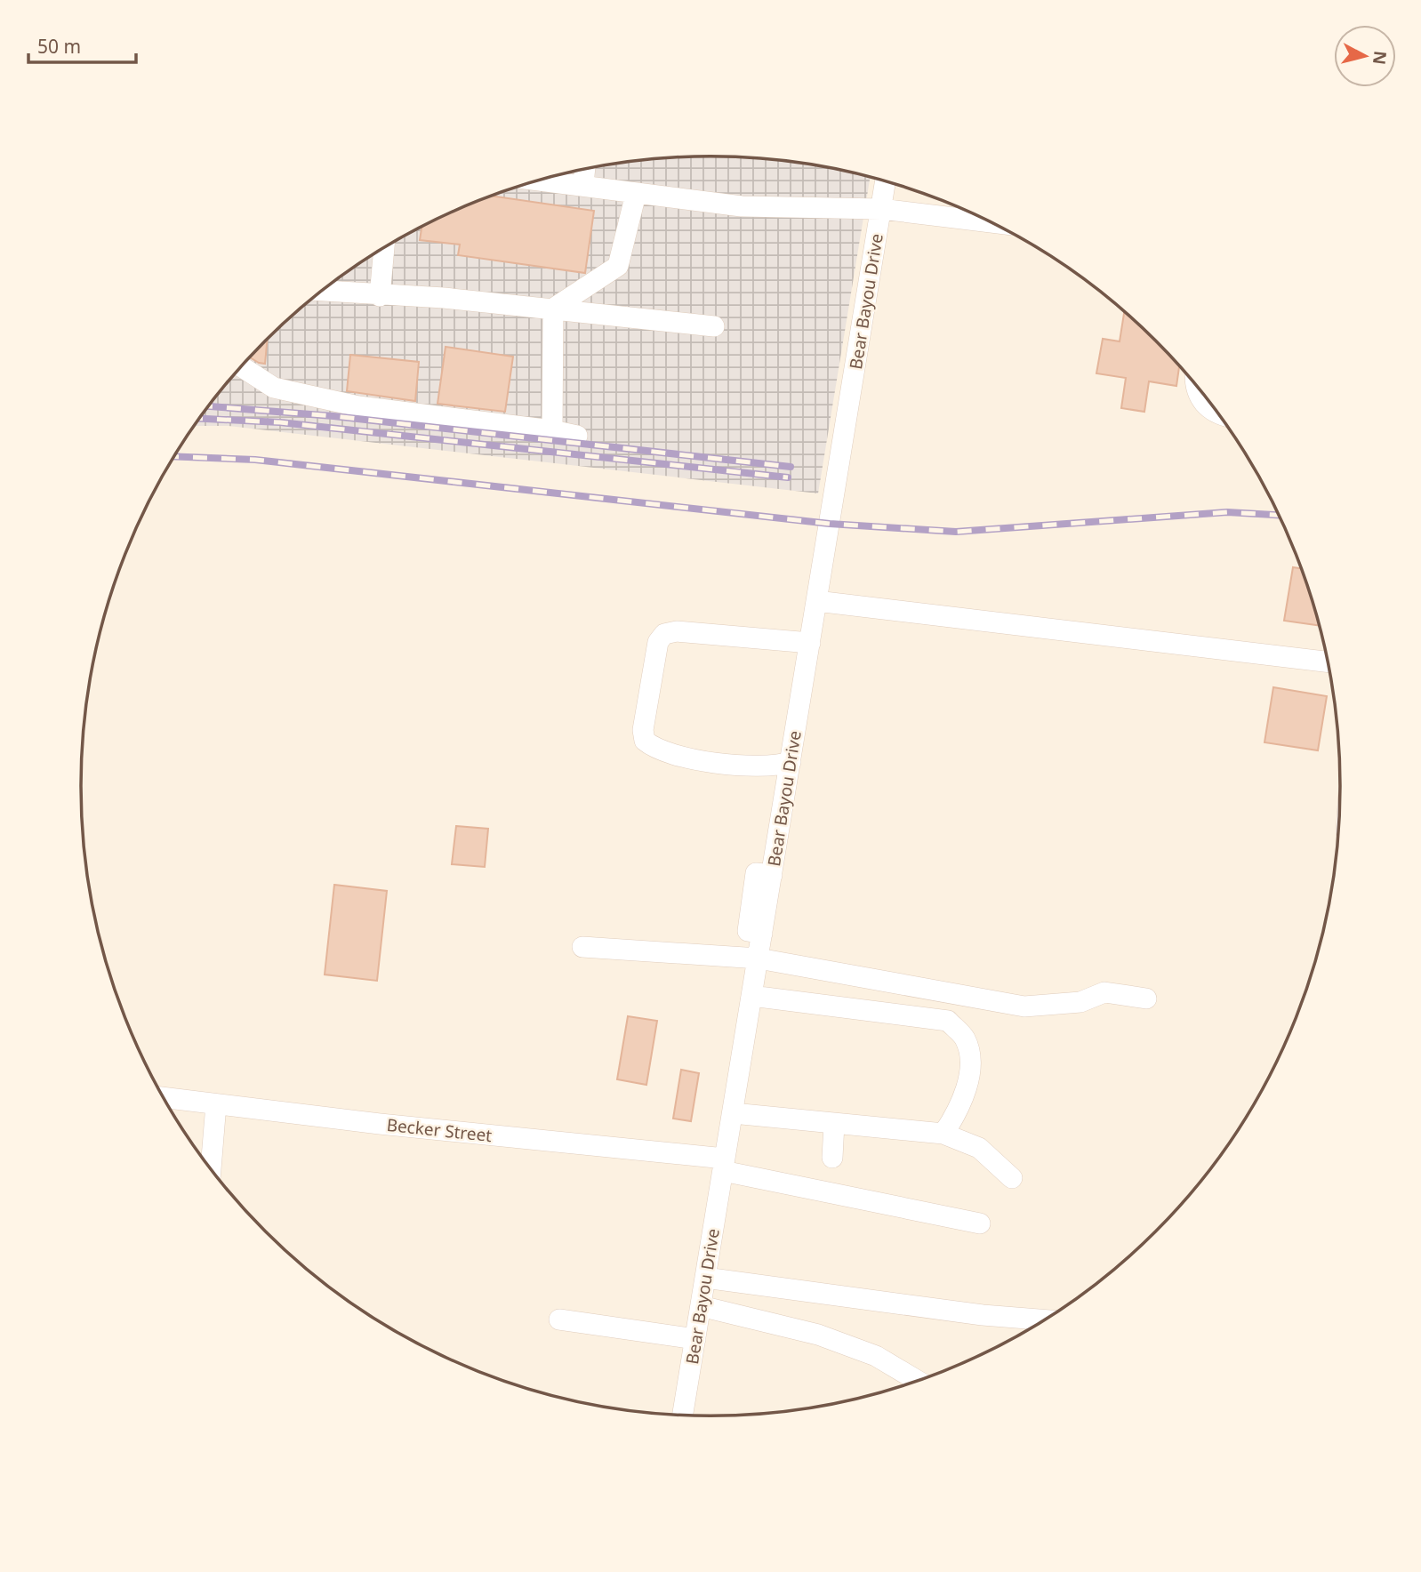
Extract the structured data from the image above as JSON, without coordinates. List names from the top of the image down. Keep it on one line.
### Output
{"streets":{"street":["Bear Bayou Drive","Becker Street"]},"crossings":[["Bear Bayou Drive","Becker Street"]],"scale_bar":"50 m","north":"right"}
